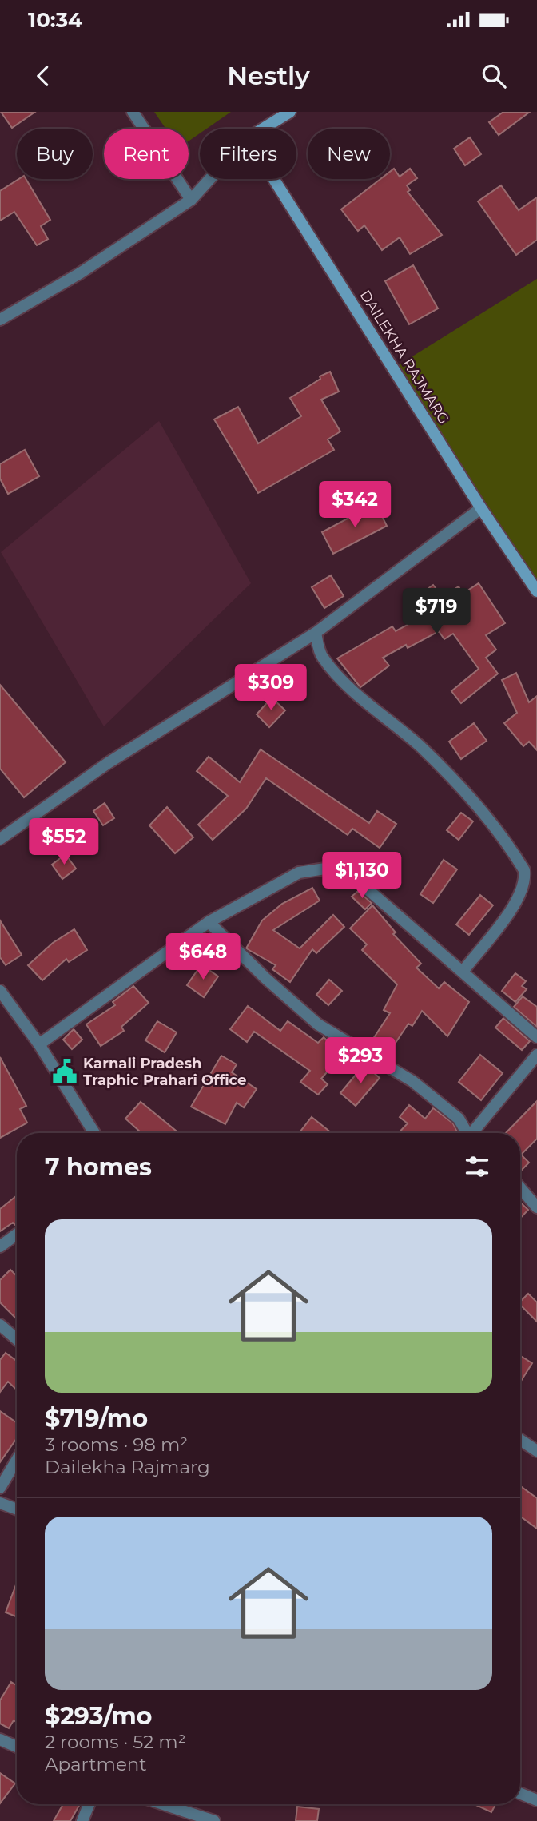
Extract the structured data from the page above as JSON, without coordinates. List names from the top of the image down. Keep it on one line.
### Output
{"streets":{"main road":["DAILEKHA RAJMARG"]},"places":{"public building":["Karnali Pradesh Traphic Prahari Office"]},"page":{"status":"10:34","header":"Nestly","chip":["Buy","Rent","Filters","New"],"price":["$342","$719","$309","$552","$1,130","$648","$293"],"heading":"7 homes","list":[{"name":"$719/mo","note":"3 rooms · 98 m² · Dailekha Rajmarg"},{"name":"$293/mo","note":"2 rooms · 52 m² · Apartment"}]}}
